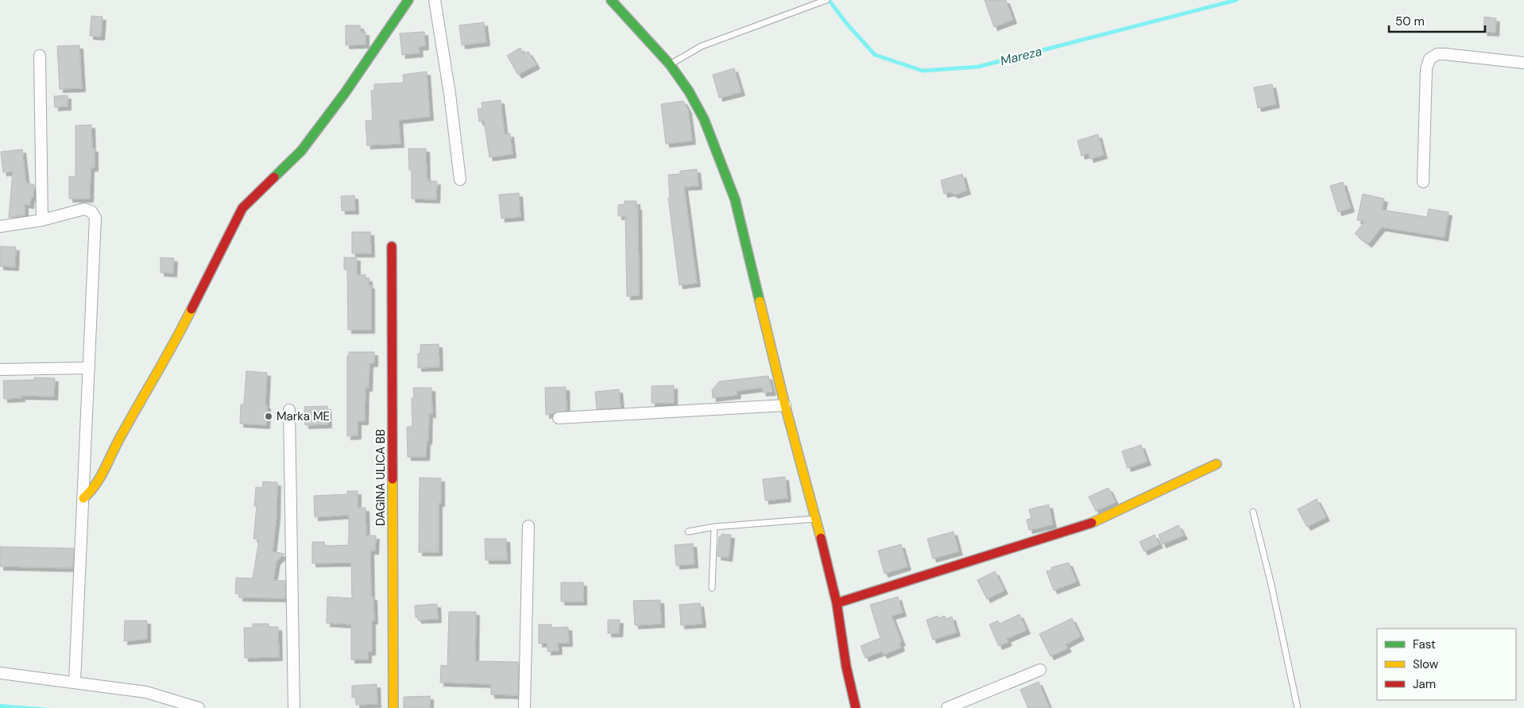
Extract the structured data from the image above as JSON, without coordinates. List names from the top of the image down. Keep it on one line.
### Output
{"streets":{"street":["DAGINA ULICA BB"]},"water":["Mareza"],"places":["Marka ME"],"legend":["Fast","Slow","Jam"],"scale_bar":"50 m"}
